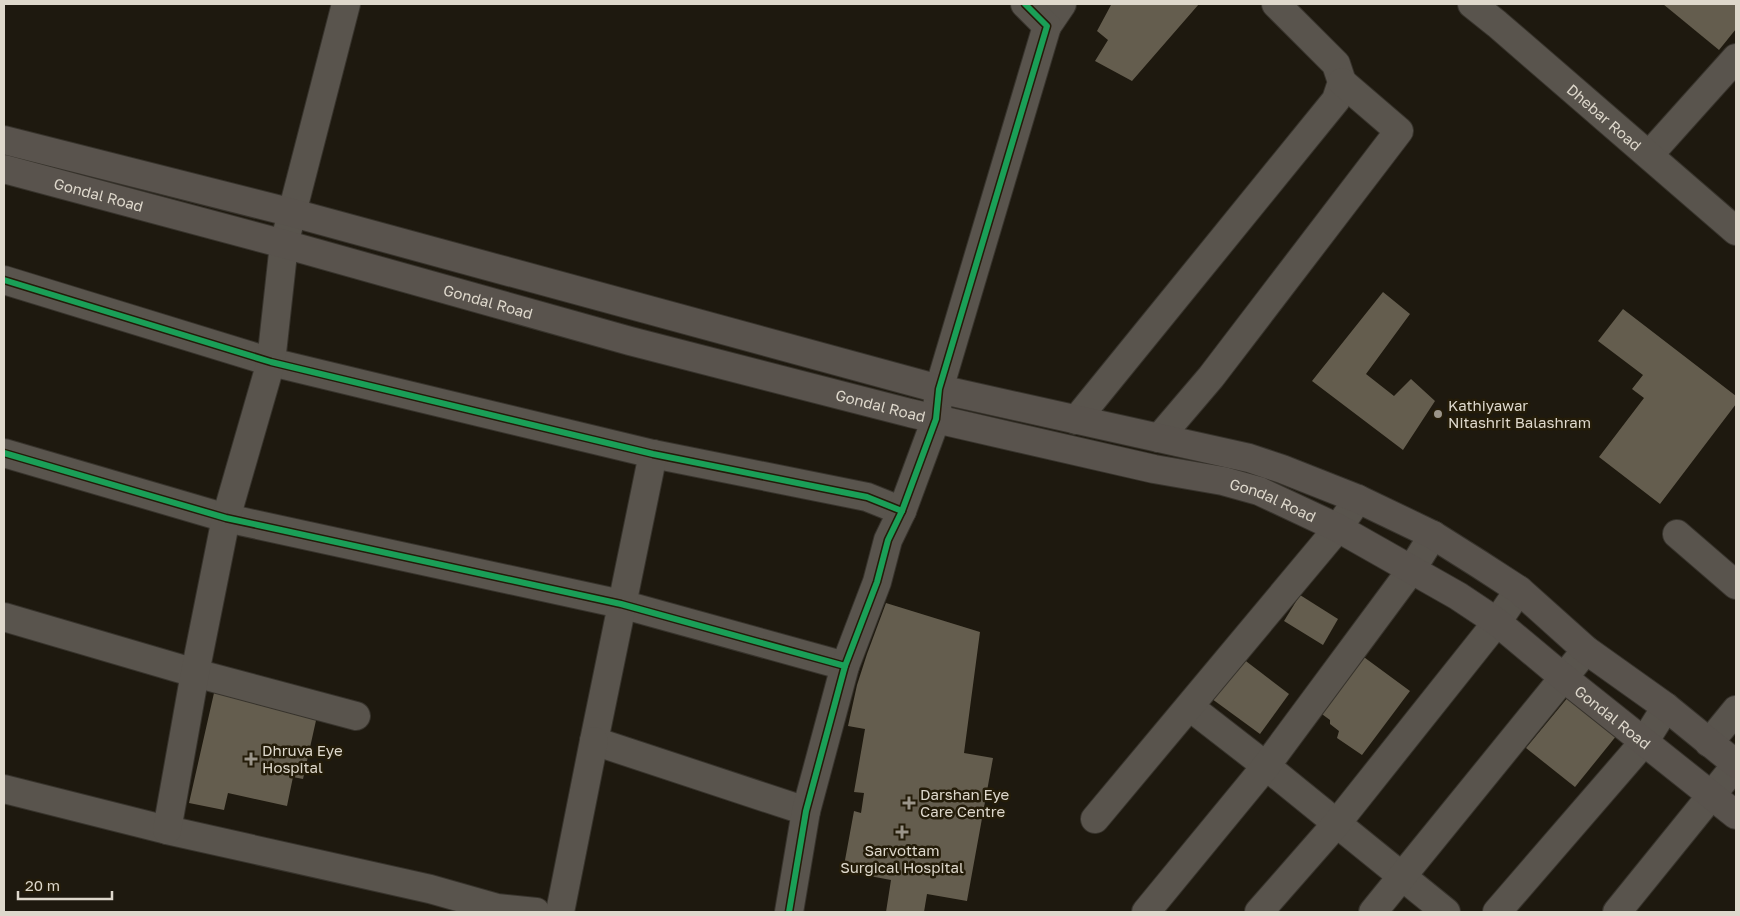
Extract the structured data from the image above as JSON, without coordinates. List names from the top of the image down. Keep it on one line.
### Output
{"streets":{"main road":["Gondal Road"],"street":["Dhebar Road"]},"places":{"other":["Kathiyawar Nitashrit Balashram"],"health":["Dhruva Eye Hospital","Darshan Eye Care Centre","Sarvottam Surgical Hospital"]},"scale_bar":"20 m"}
